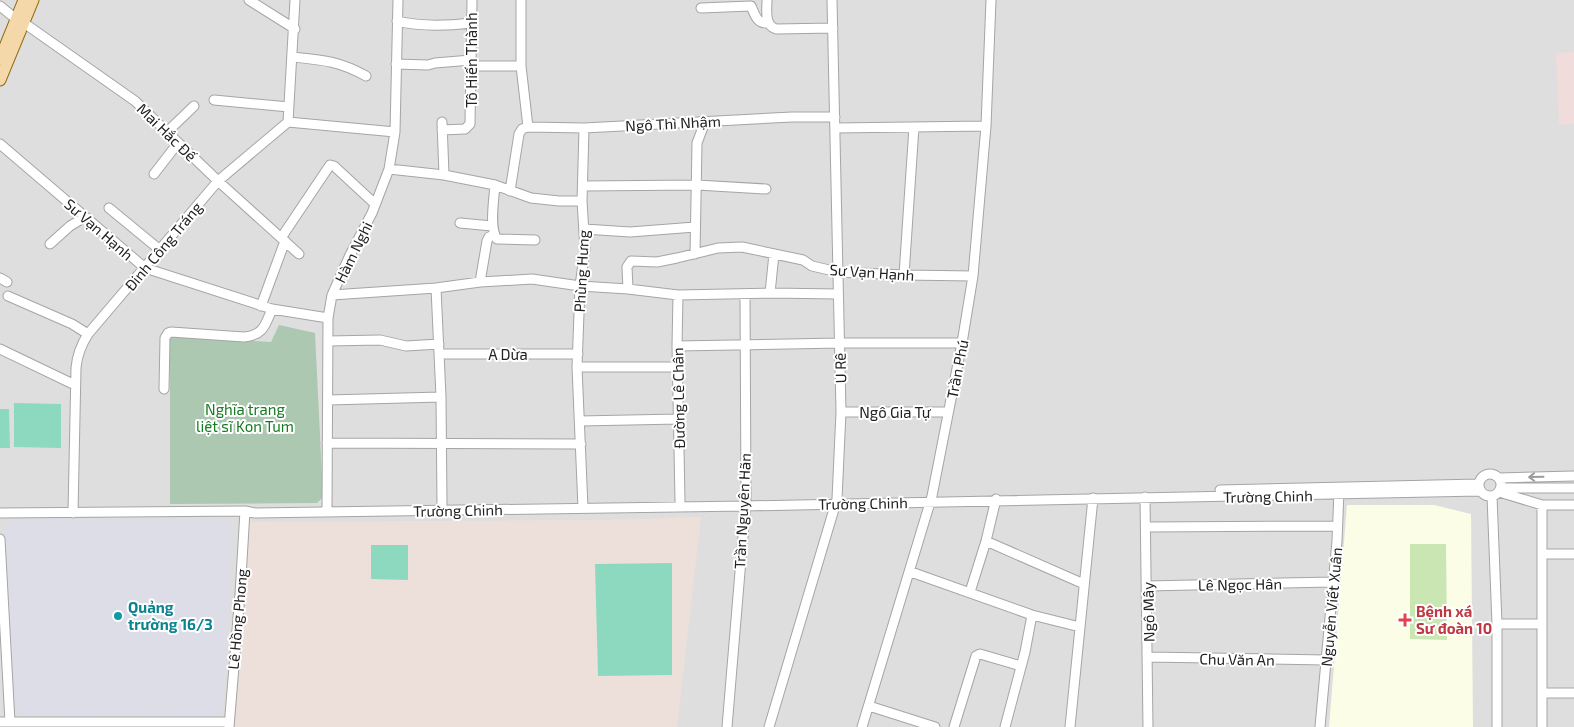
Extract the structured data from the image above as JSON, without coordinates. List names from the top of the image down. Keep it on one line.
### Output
{"streets":{"street":["Tô Hiến Thành","Ngô Thì Nhậm","Mai Hắc Đế","Sư Vạn Hạnh","Đinh Công Tráng","Hàm Nghi","Phùng Hưng","A Dừa","U Rê","Trần Phú","Đường Lê Chân","Ngô Gia Tự","Trường Chinh","Trần Nguyên Hãn","Lê Ngọc Hân","Nguyễn Viết Xuân","Ngô Mây","Lê Hồng Phong","Chu Văn An"]},"crossings":[["Ngô Thì Nhậm","U Rê"],["Mai Hắc Đế","Đinh Công Tráng"],["Sư Vạn Hạnh","Đinh Công Tráng"],["Sư Vạn Hạnh","Hàm Nghi"],["Sư Vạn Hạnh","U Rê"],["Sư Vạn Hạnh","Trần Phú"],["Đinh Công Tráng","Trường Chinh"],["Hàm Nghi","Trường Chinh"],["Phùng Hưng","A Dừa"],["Phùng Hưng","Trường Chinh"],["U Rê","Ngô Gia Tự"],["U Rê","Trường Chinh"],["Trần Phú","Ngô Gia Tự"],["Trần Phú","Trường Chinh"],["Đường Lê Chân","Trường Chinh"],["Trường Chinh","Trần Nguyên Hãn"],["Trường Chinh","Nguyễn Viết Xuân"],["Trường Chinh","Ngô Mây"],["Trường Chinh","Lê Hồng Phong"],["Lê Ngọc Hân","Nguyễn Viết Xuân"],["Lê Ngọc Hân","Ngô Mây"],["Nguyễn Viết Xuân","Chu Văn An"],["Ngô Mây","Chu Văn An"]],"parks":["Nghĩa trang liệt sĩ Kon Tum"],"places":{"other":["Quảng trường 16/3"],"health":["Bệnh xá Sư đoàn 10"]}}
